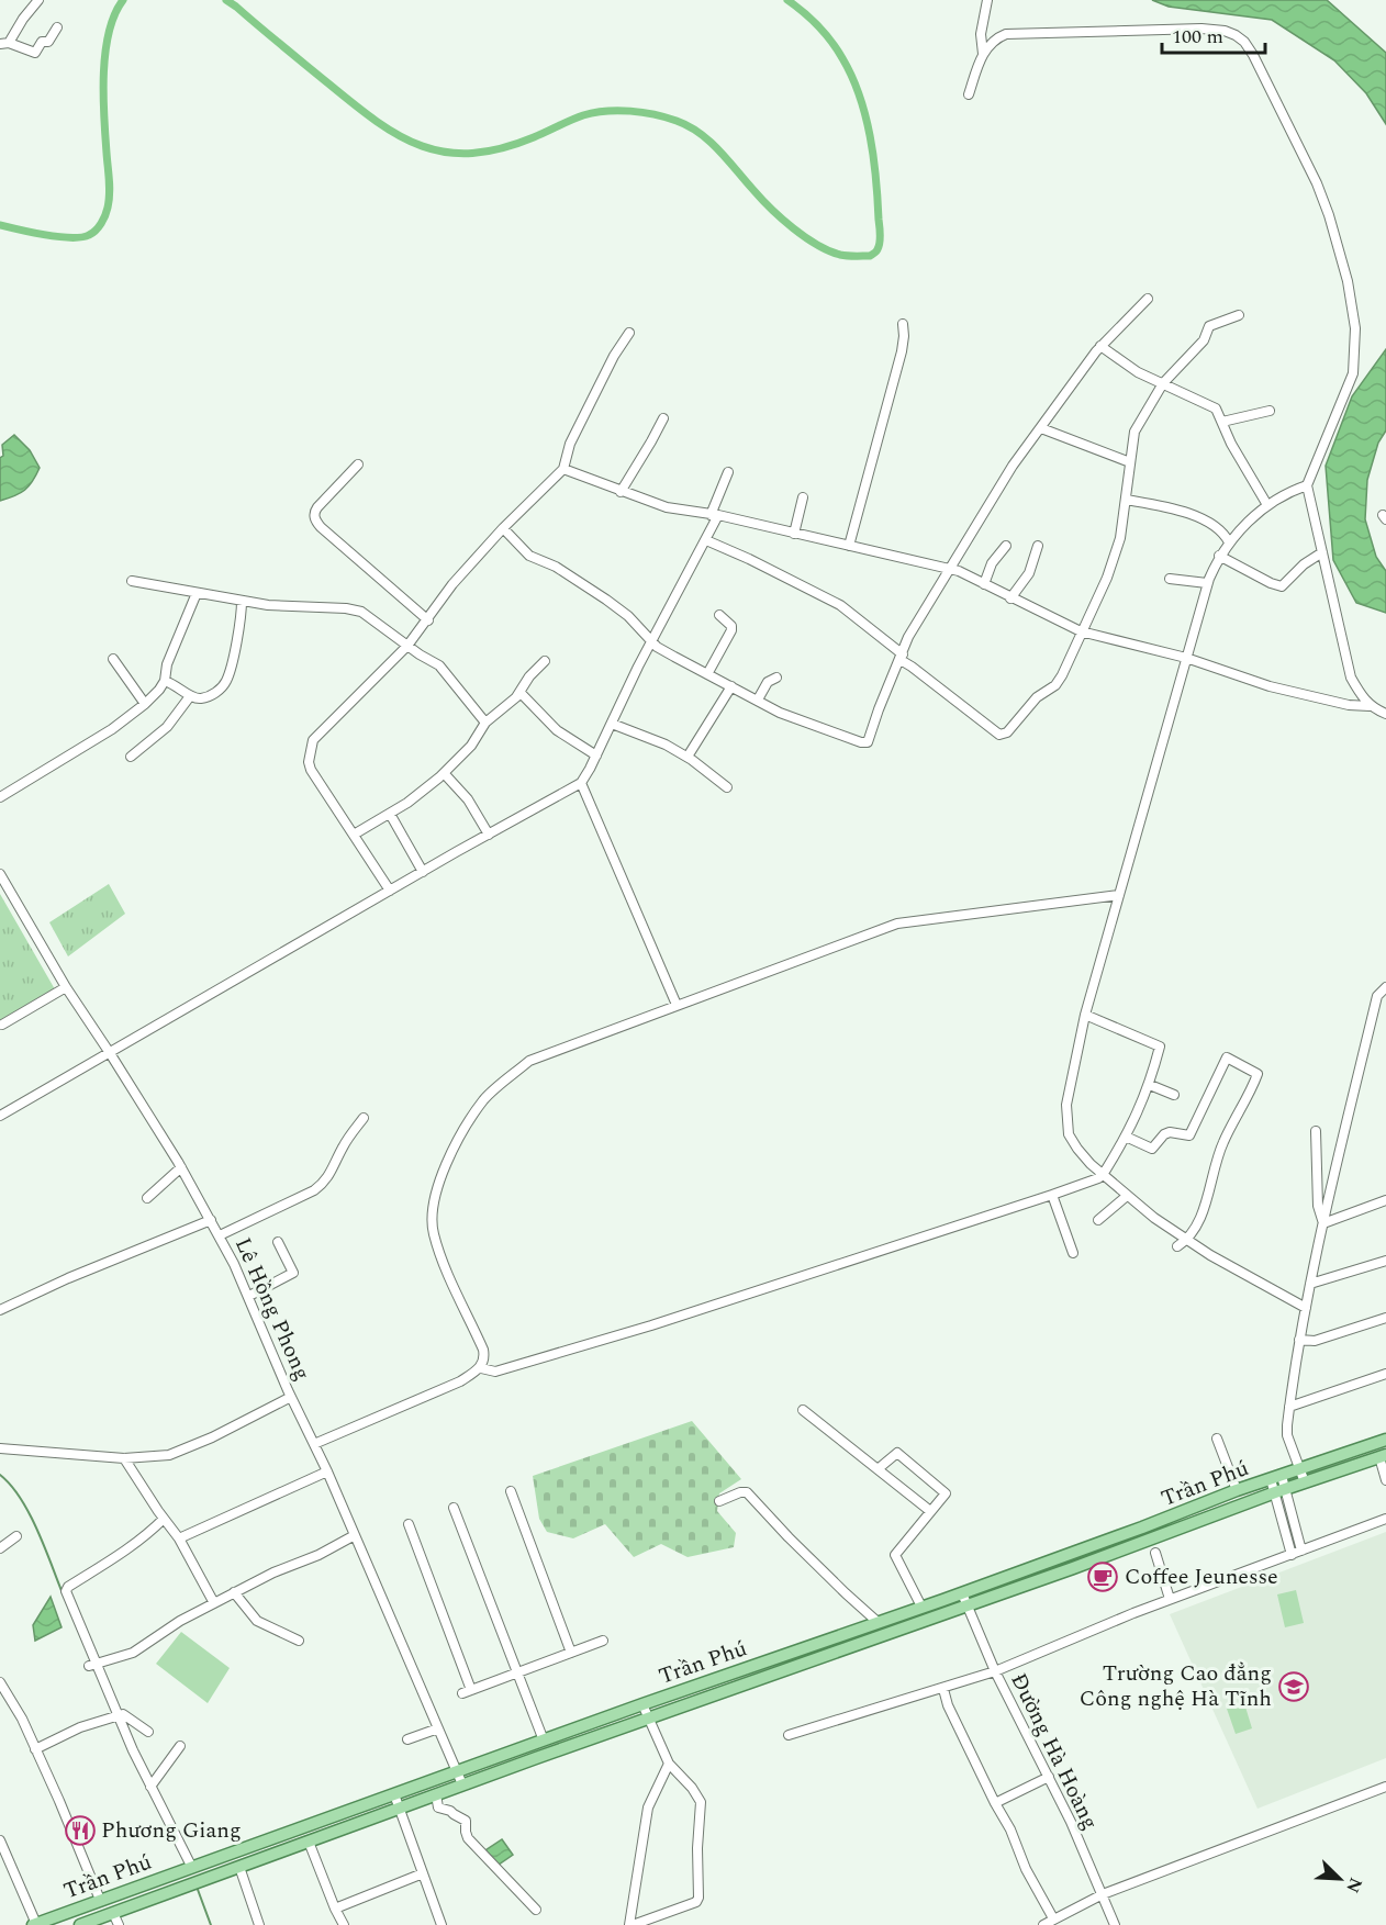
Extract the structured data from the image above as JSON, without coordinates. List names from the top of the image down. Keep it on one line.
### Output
{"streets":{"main road":["Trần Phú"],"street":["Lê Hồng Phong","Đường Hà Hoàng"]},"crossings":[["Lê Hồng Phong","Trần Phú"],["Trần Phú","Đường Hà Hoàng"]],"places":{"cafe":["Coffee Jeunesse"],"school or university":["Trường Cao đẳng Công nghệ Hà Tĩnh"],"restaurant":["Phương Giang"]},"scale_bar":"100 m","north":"bottom right"}
